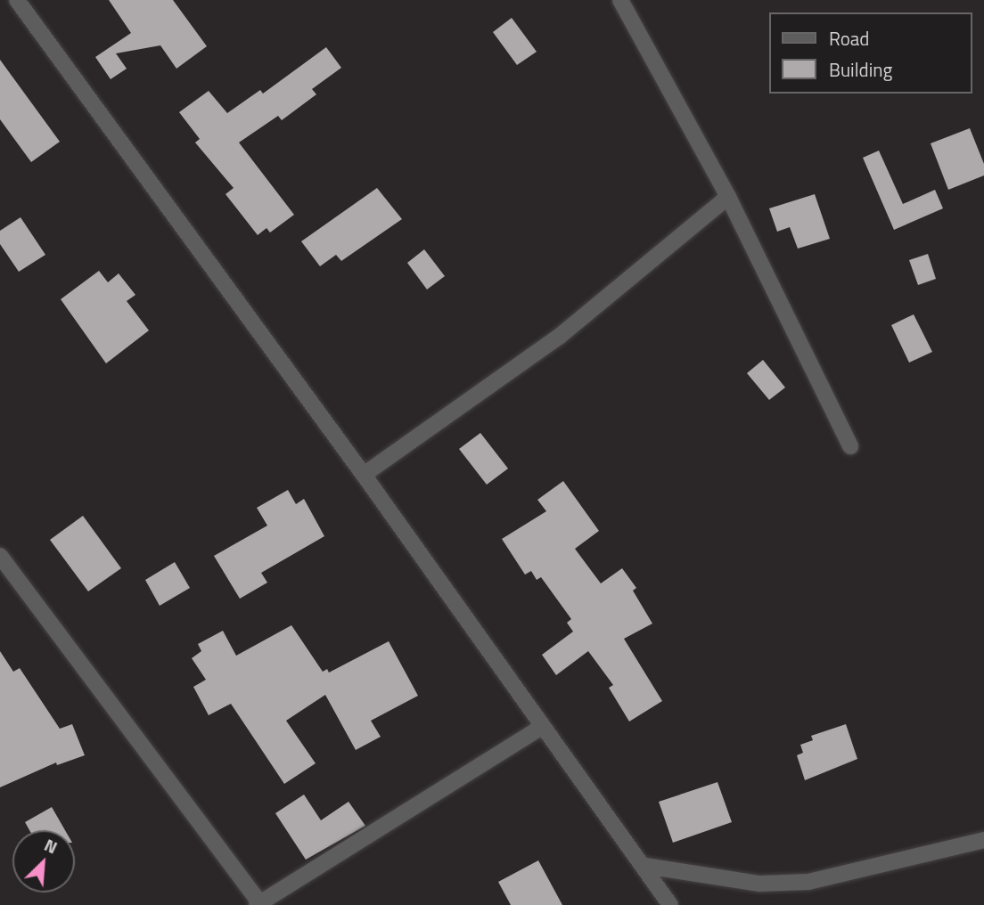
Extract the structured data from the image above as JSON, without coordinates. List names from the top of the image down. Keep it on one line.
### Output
{"legend":["Road","Building"],"north":"top right"}
